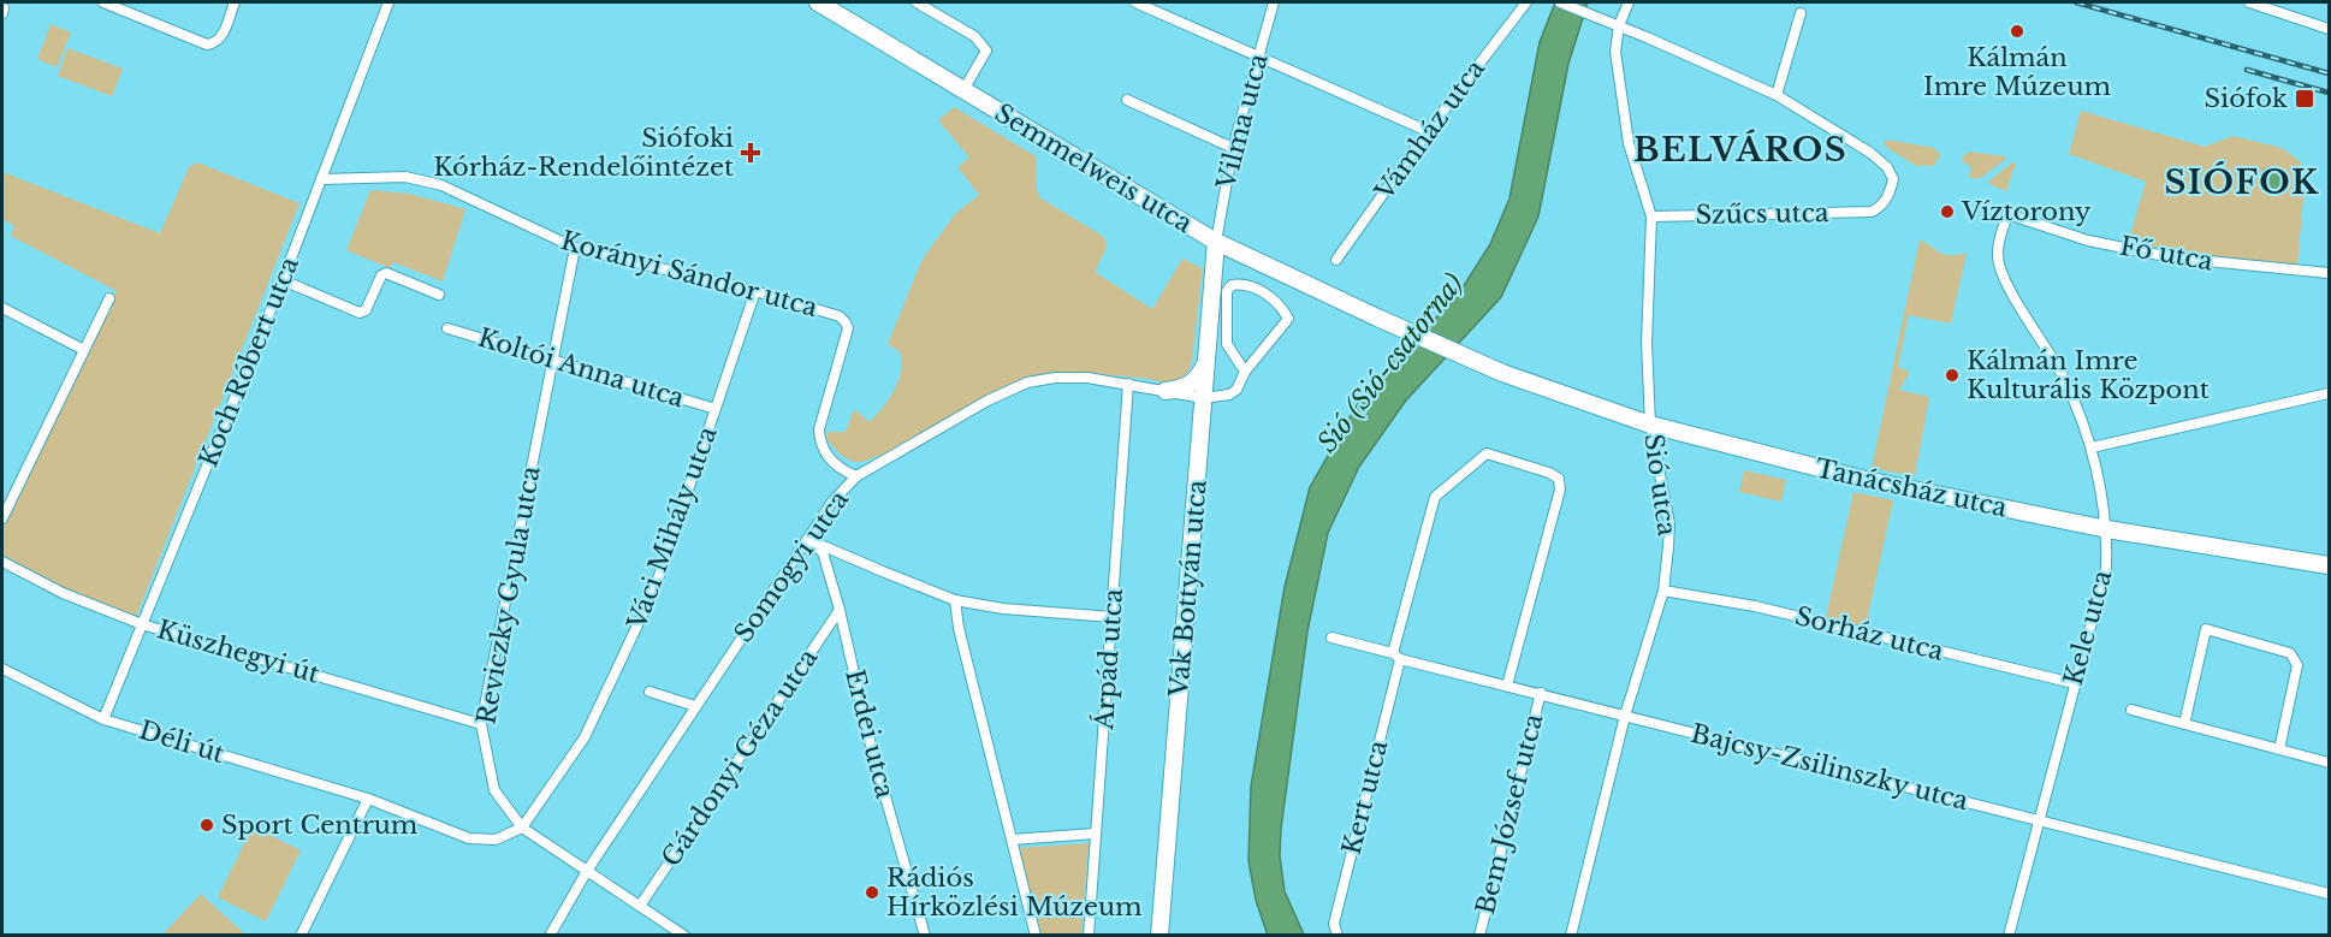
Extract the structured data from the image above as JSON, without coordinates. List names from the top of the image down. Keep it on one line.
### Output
{"streets":{"main road":["Semmelweis utca","Tanácsház utca","Vak Bottyán utca"],"street":["Vilma utca","Vámház utca","Szűcs utca","Fő utca","Korányi Sándor utca","Koch Róbert utca","Koltói Anna utca","Sió utca","Váci Mihály utca","Somogyi utca","Reviczky Gyula utca","Kele utca","Sorház utca","Küszhegyi út","Árpád utca","Erdei utca","Déli út","Gárdonyi Géza utca","Bajcsy-Zsilinszky utca","Kert utca","Bem József utca"]},"crossings":[["Vilma utca","Semmelweis utca"],["Vilma utca","Vak Bottyán utca"],["Semmelweis utca","Tanácsház utca"],["Semmelweis utca","Vak Bottyán utca"],["Szűcs utca","Sió utca"],["Fő utca","Kele utca"],["Korányi Sándor utca","Koch Róbert utca"],["Korányi Sándor utca","Váci Mihály utca"],["Korányi Sándor utca","Somogyi utca"],["Korányi Sándor utca","Reviczky Gyula utca"],["Koch Róbert utca","Küszhegyi út"],["Koch Róbert utca","Déli út"],["Koltói Anna utca","Váci Mihály utca"],["Koltói Anna utca","Reviczky Gyula utca"],["Sió utca","Tanácsház utca"],["Sió utca","Sorház utca"],["Sió utca","Bajcsy-Zsilinszky utca"],["Tanácsház utca","Kele utca"],["Váci Mihály utca","Reviczky Gyula utca"],["Váci Mihály utca","Déli út"],["Somogyi utca","Vak Bottyán utca"],["Somogyi utca","Reviczky Gyula utca"],["Somogyi utca","Árpád utca"],["Somogyi utca","Erdei utca"],["Reviczky Gyula utca","Küszhegyi út"],["Reviczky Gyula utca","Déli út"],["Reviczky Gyula utca","Gárdonyi Géza utca"],["Kele utca","Sorház utca"],["Kele utca","Bajcsy-Zsilinszky utca"],["Erdei utca","Gárdonyi Géza utca"],["Bajcsy-Zsilinszky utca","Kert utca"],["Bajcsy-Zsilinszky utca","Bem József utca"]],"districts":["BELVÁROS","SIÓFOK"],"water":["Sió (Sió-csatorna)"],"places":{"other":["Kálmán Imre Múzeum","Víztorony","Kálmán Imre Kulturális Központ","Sport Centrum","Rádiós Hírközlési Múzeum"],"transit":["Siófok"],"health":["Siófoki Kórház-Rendelőintézet"]}}
